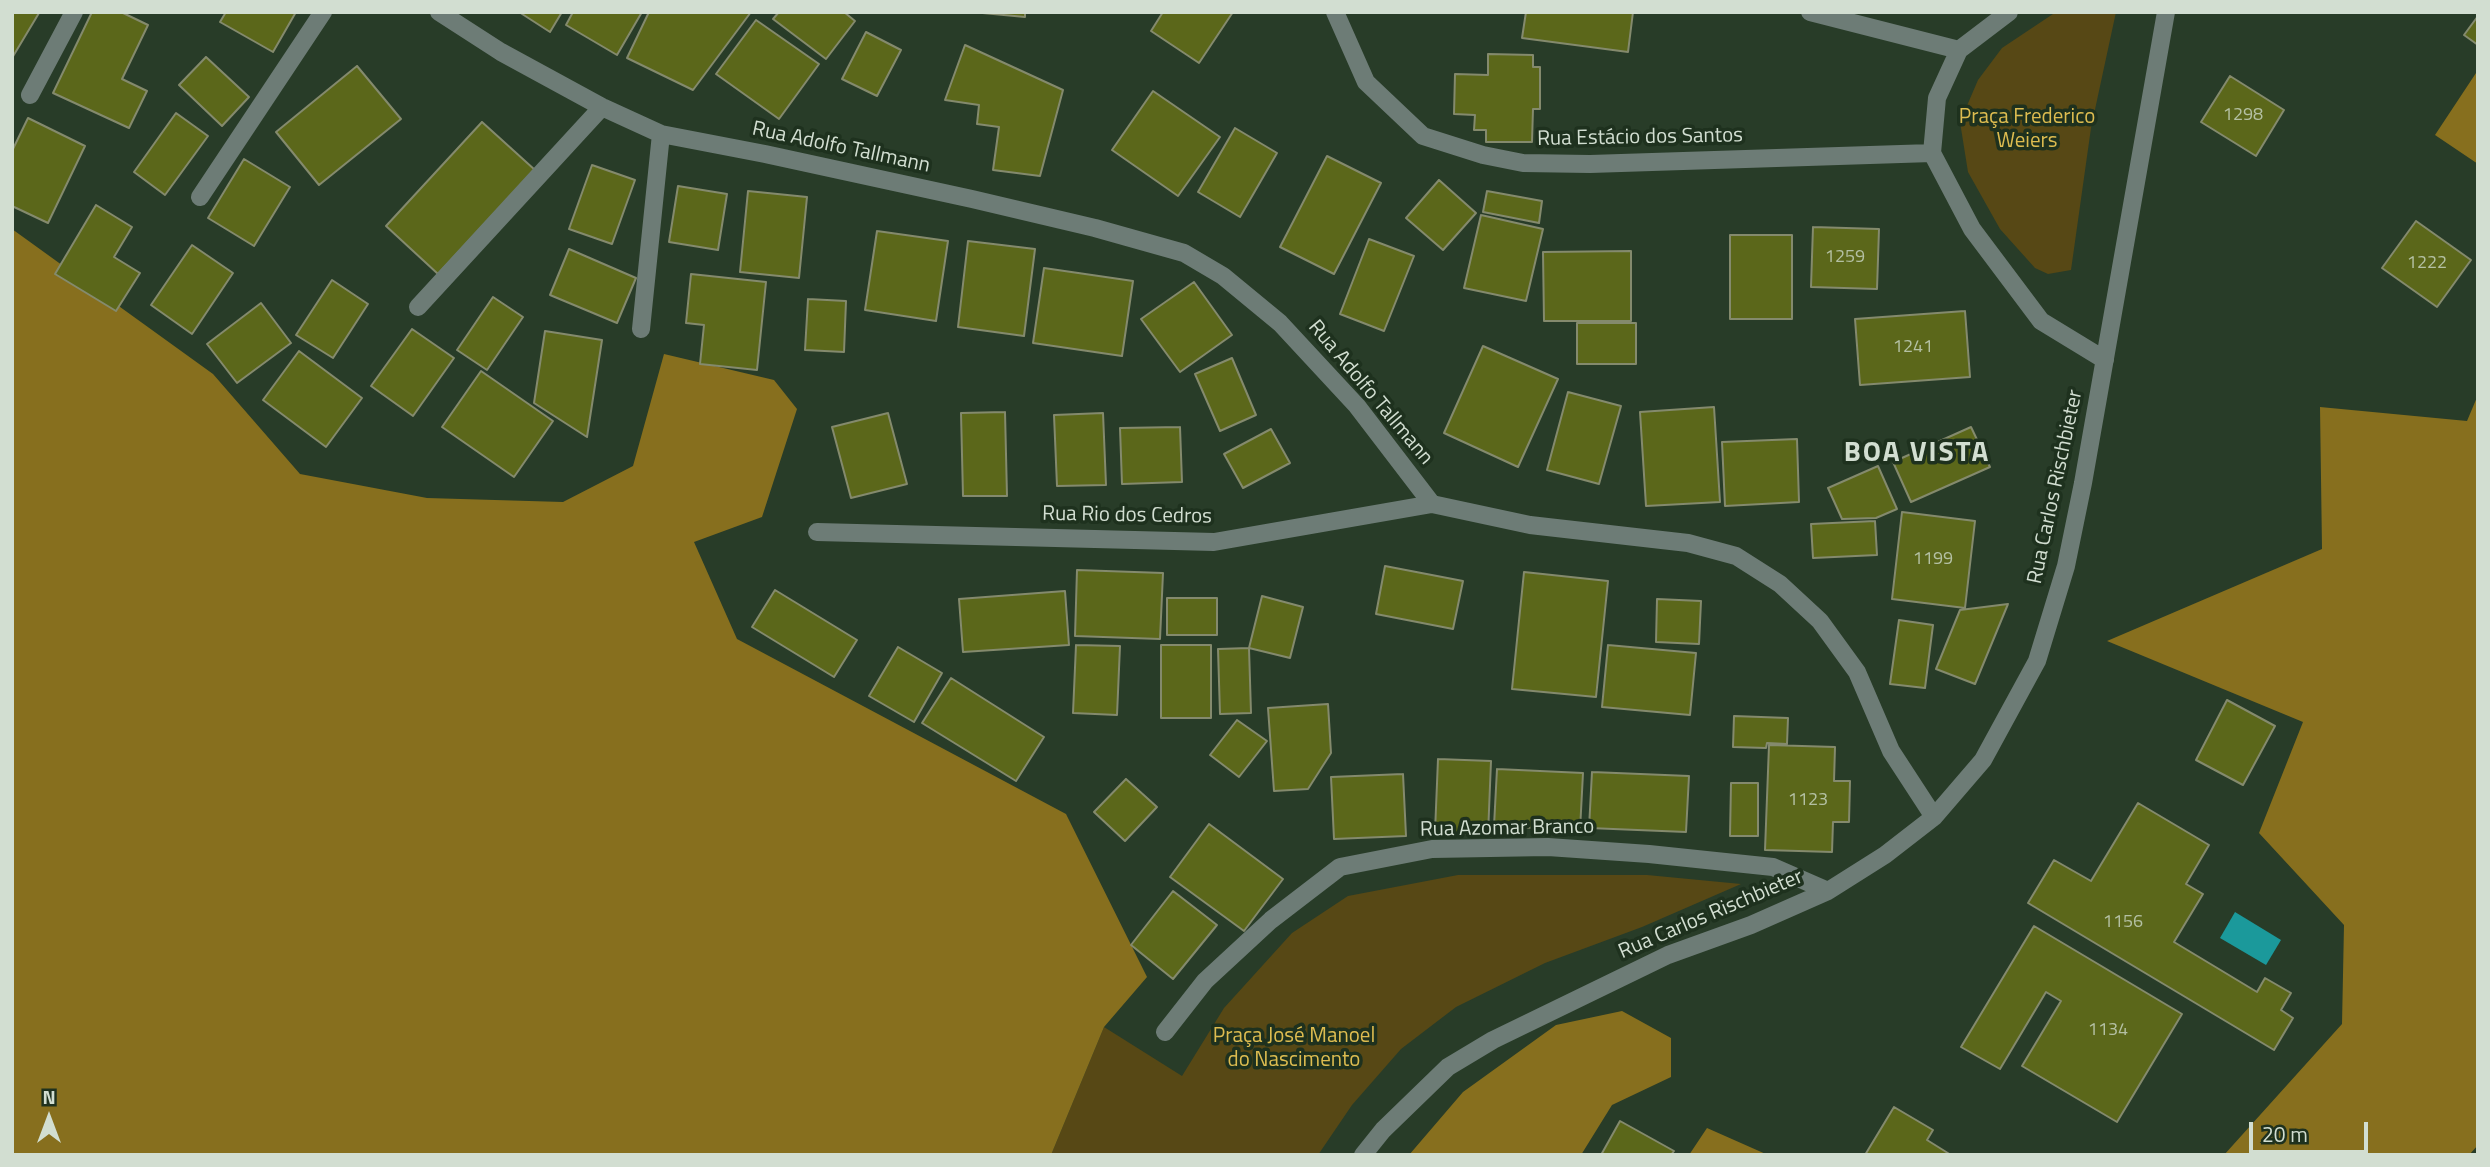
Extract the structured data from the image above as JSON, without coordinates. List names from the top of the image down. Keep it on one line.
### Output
{"streets":{"street":["Rua Estácio dos Santos","Rua Adolfo Tallmann","Rua Carlos Rischbieter","Rua Rio dos Cedros","Rua Azomar Branco"]},"crossings":[["Rua Adolfo Tallmann","Rua Rio dos Cedros"],["Rua Carlos Rischbieter","Rua Azomar Branco"]],"districts":["BOA VISTA"],"parks":["Praça Frederico Weiers","Praça José Manoel do Nascimento"],"house_numbers":["1298","1259","1222","1241","1199","1123","1156","1134"],"scale_bar":"20 m","north":"top"}
